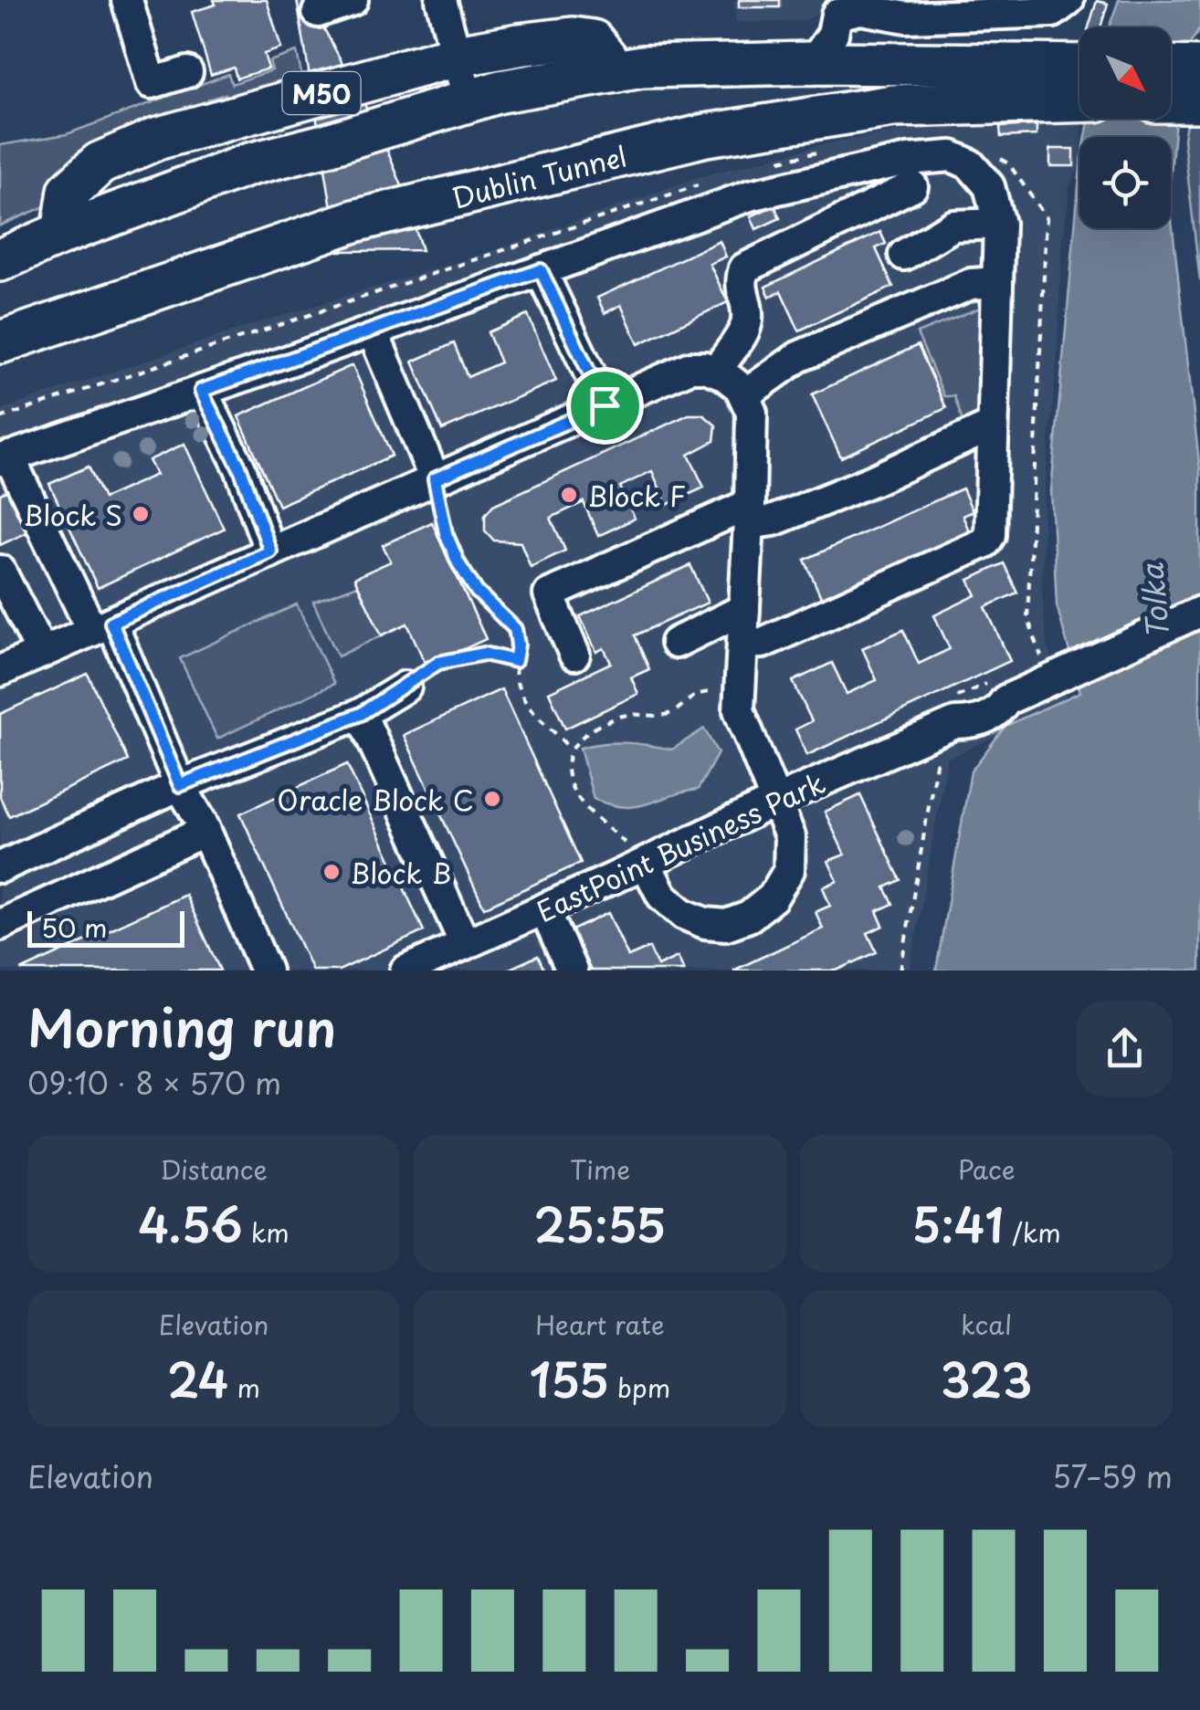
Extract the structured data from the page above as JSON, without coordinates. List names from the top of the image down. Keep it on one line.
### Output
{"streets":{"highway":["M50","Dublin Tunnel"],"lane":["EastPoint Business Park"]},"crossings":[["M50","Dublin Tunnel"]],"water":["Tolka"],"places":["Block F","Block S","Oracle Block C","Block B"],"scale_bar":"50 m","north":"bottom right","page":{"scale":"50 m","heading":["Morning run","09:10 · 8 × 570 m"],"stats":[["Distance","4.56 km"],["Time","25:55"],["Pace","5:41 /km"],["Elevation","24 m"],["Heart rate","155 bpm"],["kcal","323"]],"chart":["Elevation","57–59 m"]}}
